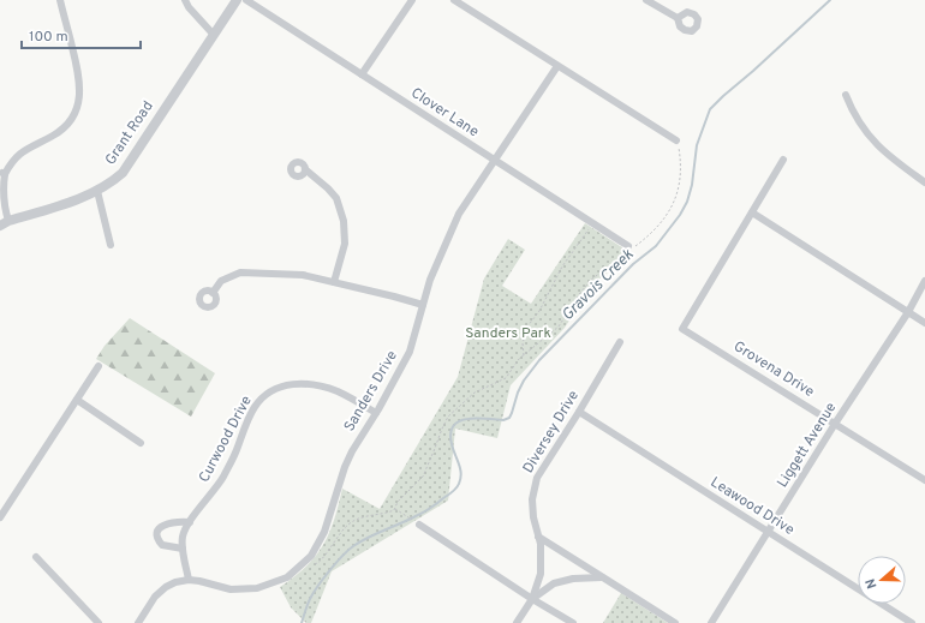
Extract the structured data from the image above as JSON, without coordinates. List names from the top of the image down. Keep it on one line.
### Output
{"streets":{"street":["Clover Lane","Grant Road","Grovena Drive","Sanders Drive","Diversey Drive","Curwood Drive","Liggett Avenue","Leawood Drive"]},"crossings":[["Clover Lane","Sanders Drive"],["Grovena Drive","Liggett Avenue"],["Sanders Drive","Curwood Drive"],["Diversey Drive","Leawood Drive"],["Liggett Avenue","Leawood Drive"]],"water":["Gravois Creek"],"parks":["Sanders Park"],"scale_bar":"100 m","north":"left"}
